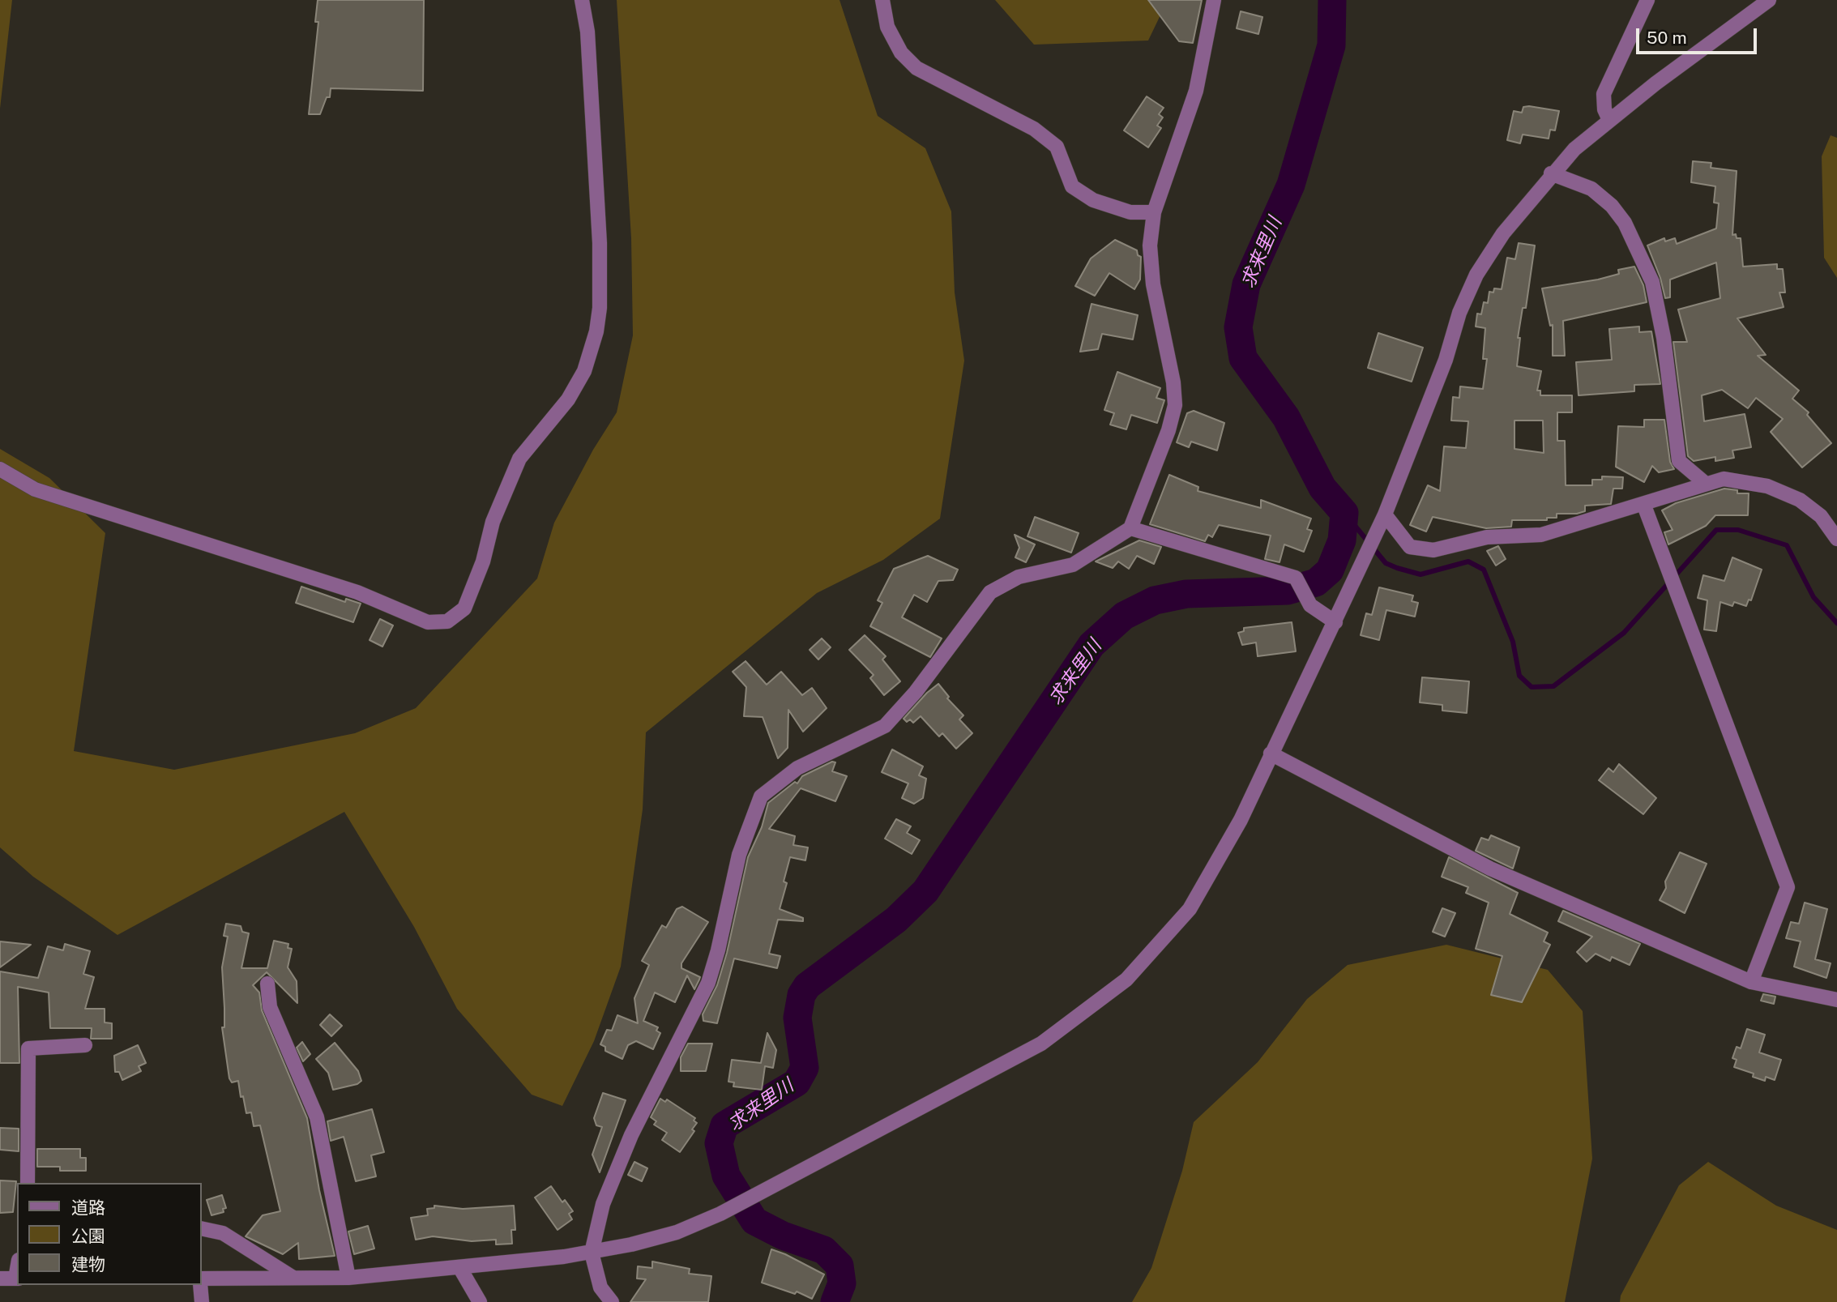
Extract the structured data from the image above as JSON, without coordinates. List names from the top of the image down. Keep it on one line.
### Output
{"water":["求来里川"],"legend":["道路","公園","建物"],"scale_bar":"50 m"}
